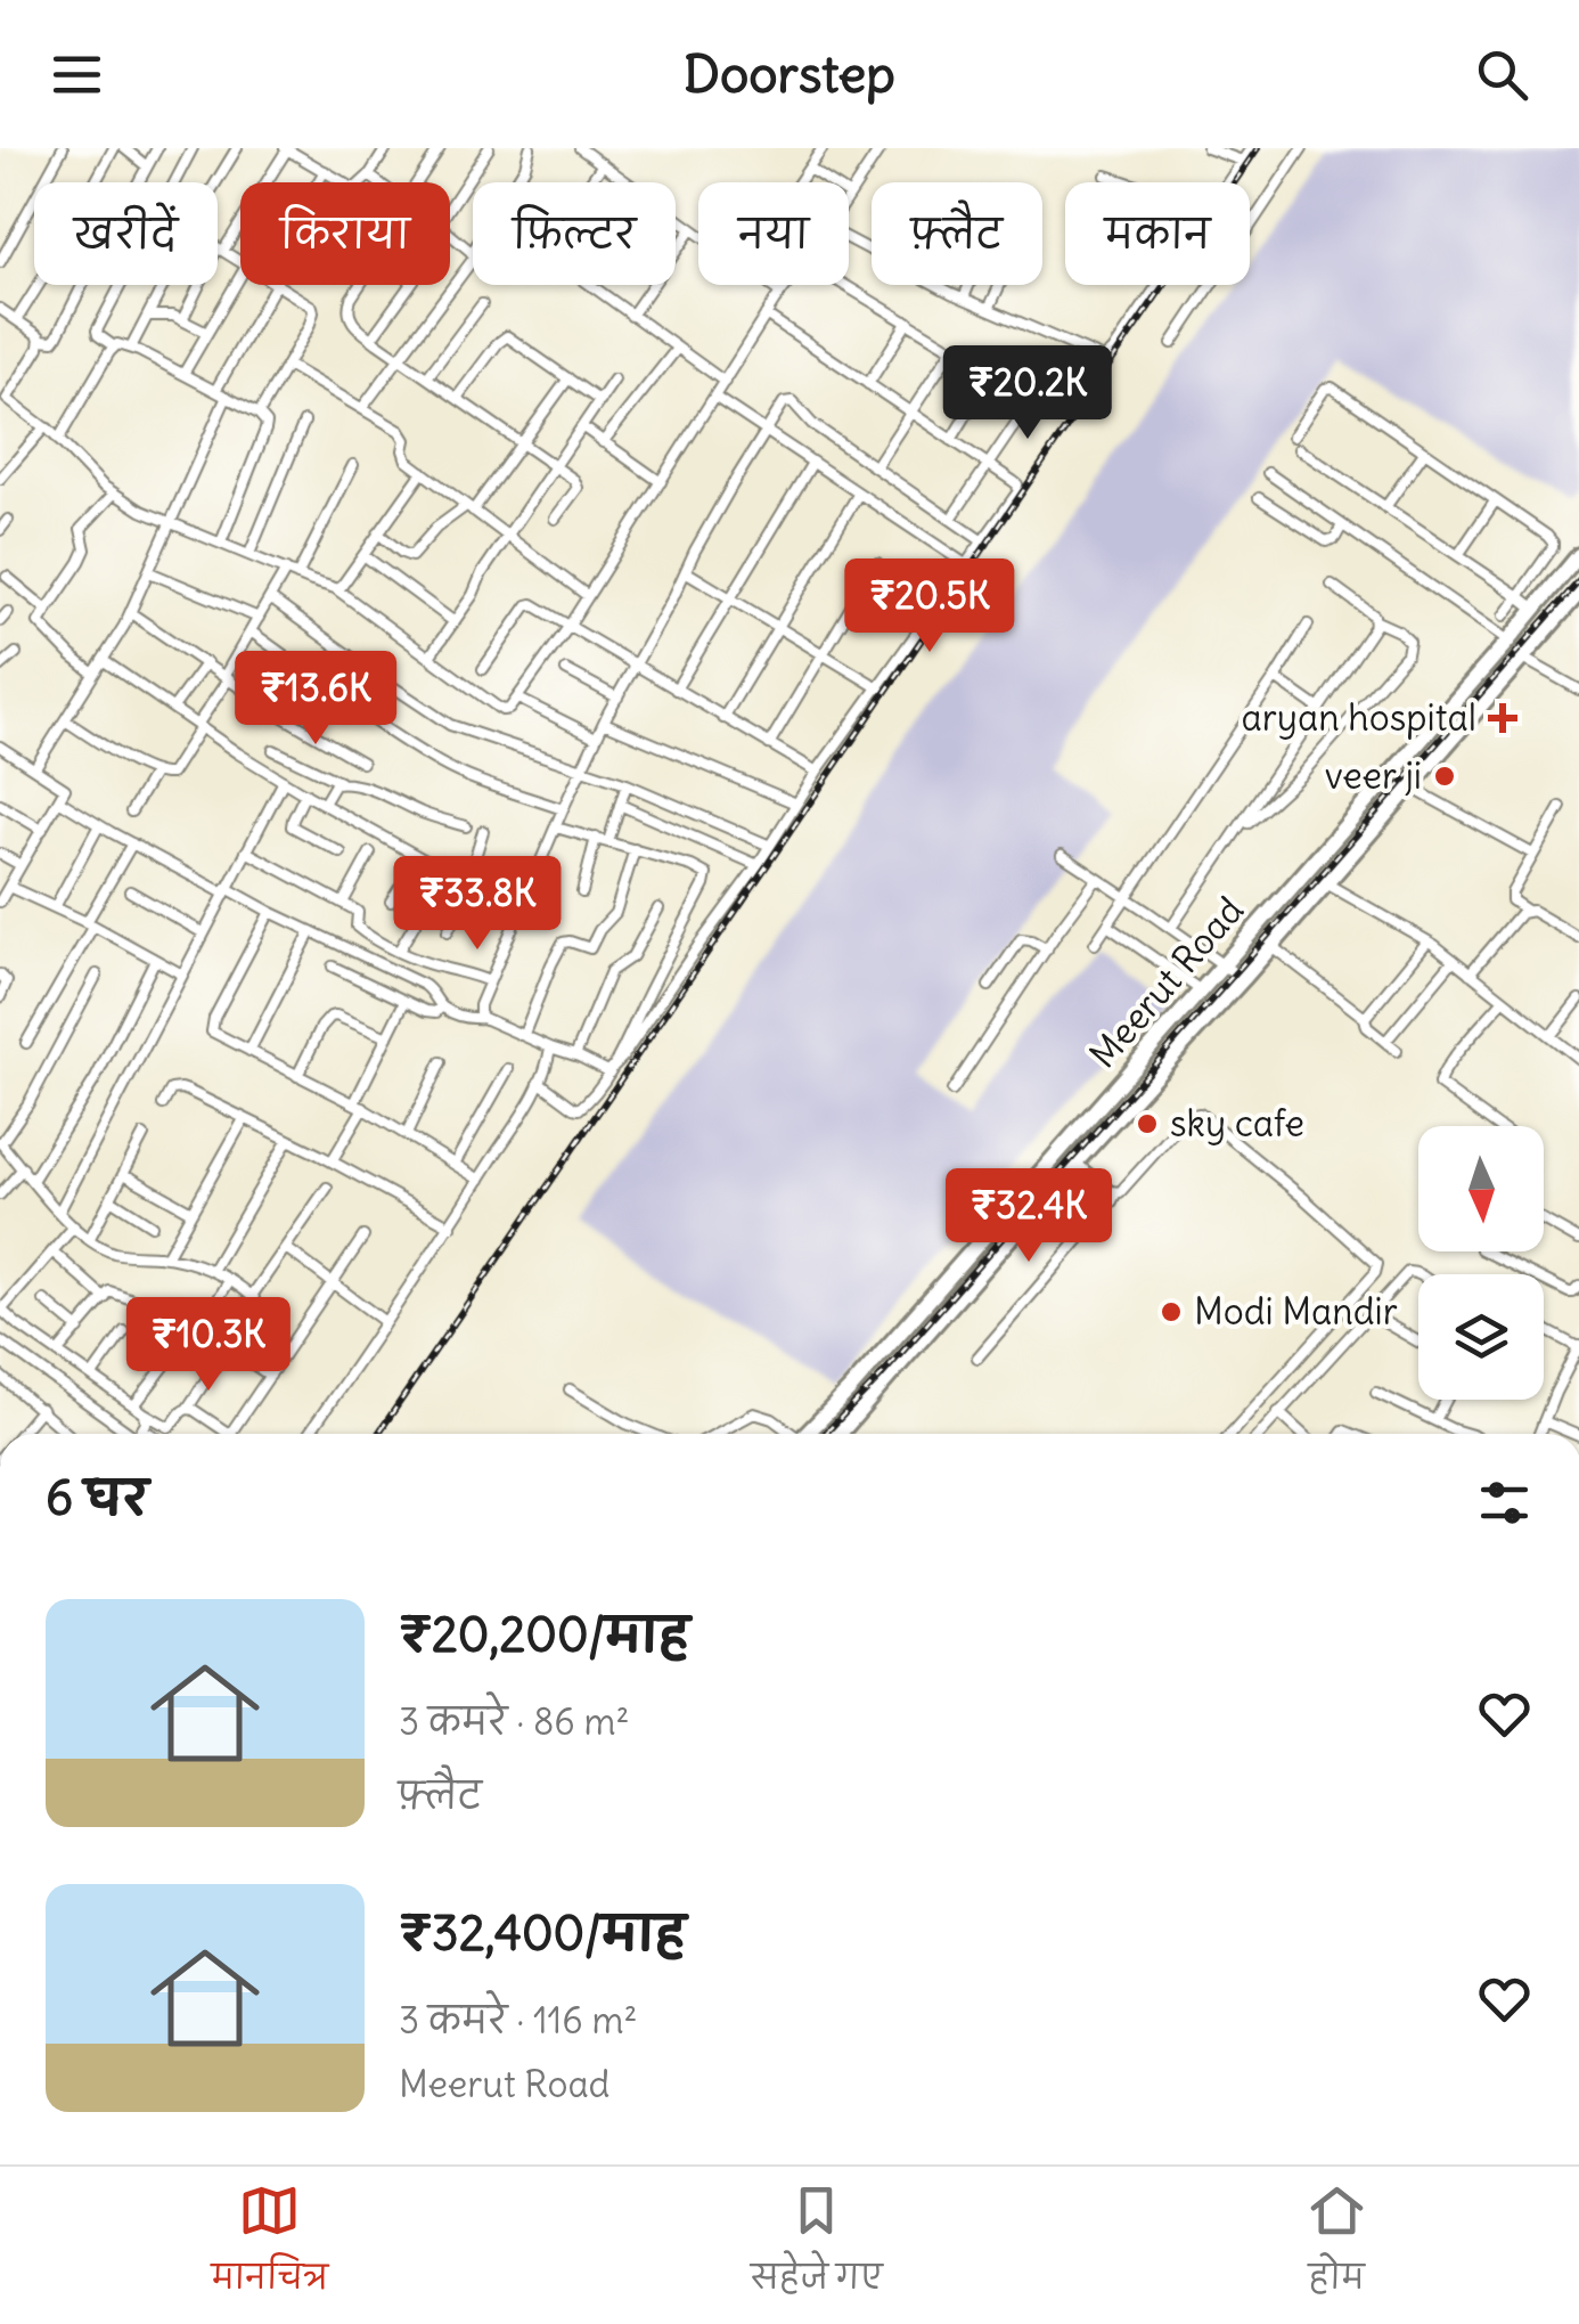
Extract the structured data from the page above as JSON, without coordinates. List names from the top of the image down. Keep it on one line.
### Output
{"streets":{"highway":["Meerut Road"]},"places":{"health":["aryan hospital"],"other":["veer ji","sky cafe","Modi Mandir"]},"north":"bottom","page":{"header":"Doorstep","chip":["खरीदें","किराया","फ़िल्टर","नया","फ़्लैट","मकान"],"price":["₹20.2K","₹20.5K","₹13.6K","₹33.8K","₹32.4K","₹10.3K"],"heading":"6 घर","list":[{"name":"₹20,200/माह","note":"3 कमरे · 86 m² · फ़्लैट"},{"name":"₹32,400/माह","note":"3 कमरे · 116 m² · Meerut Road"}],"tabs":["मानचित्र","सहेजे गए","होम"]}}
